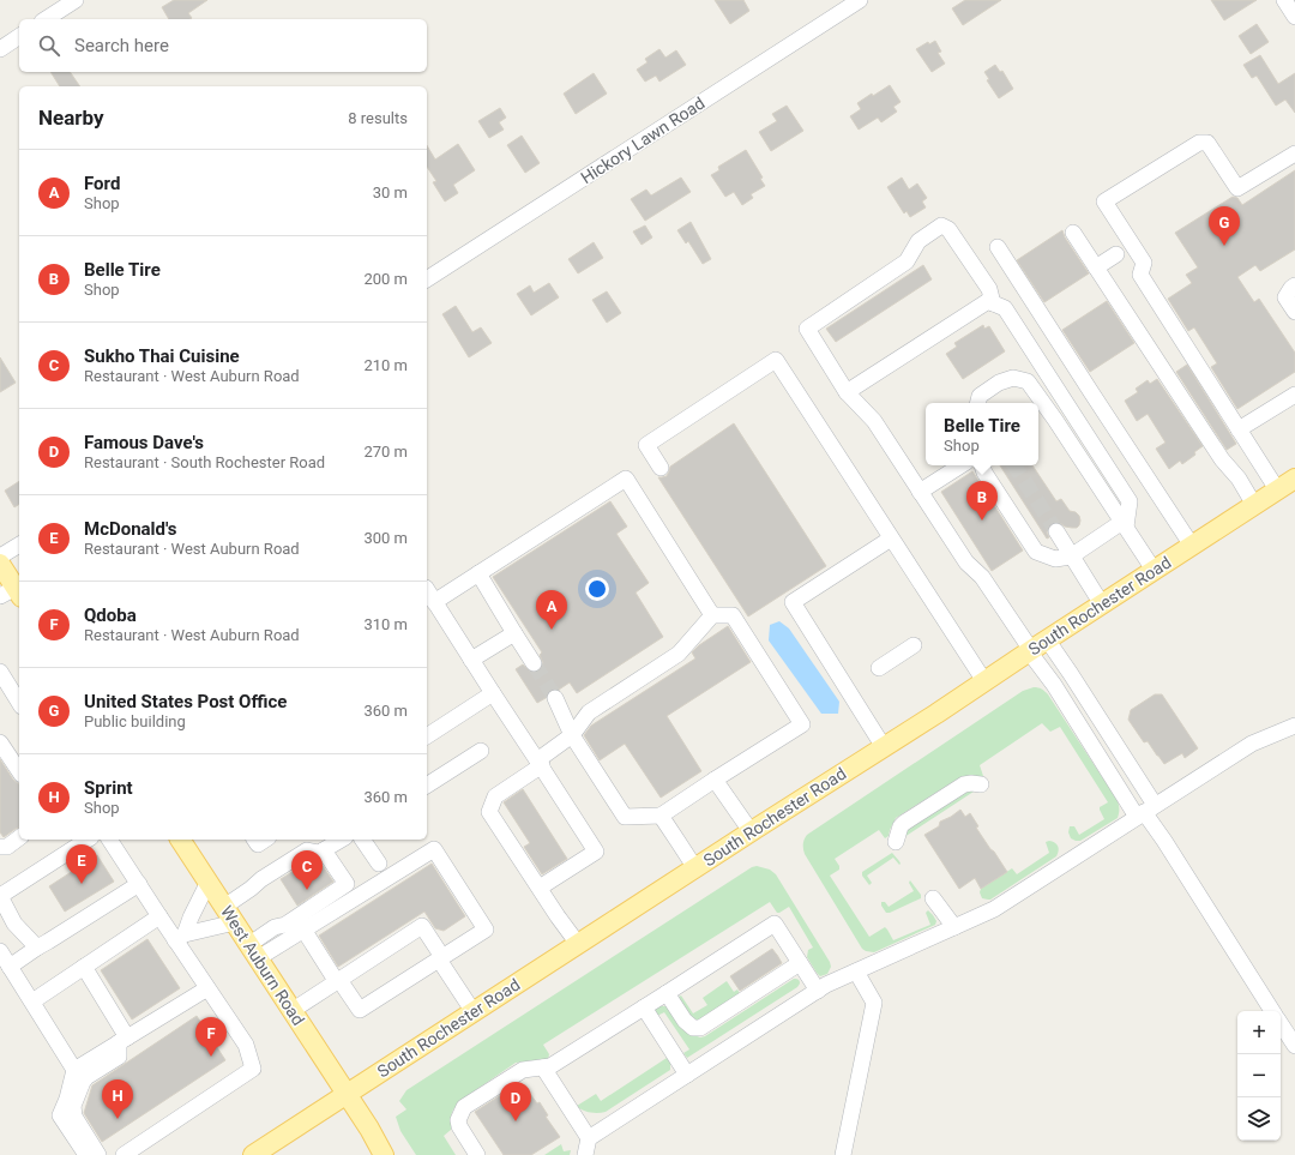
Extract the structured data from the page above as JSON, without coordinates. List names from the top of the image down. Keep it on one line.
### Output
{"streets":{"main road":["South Rochester Road","West Auburn Road"],"street":["Hickory Lawn Road"]},"crossings":[["South Rochester Road","West Auburn Road"]],"page":{"search":"Search here","heading":["Nearby","8 results"],"list":[{"mark":"A","name":"Ford","note":"Shop","value":"30 m"},{"mark":"B","name":"Belle Tire","note":"Shop","value":"200 m"},{"mark":"C","name":"Sukho Thai Cuisine","note":"Restaurant · West Auburn Road","value":"210 m"},{"mark":"D","name":"Famous Dave's","note":"Restaurant · South Rochester Road","value":"270 m"},{"mark":"E","name":"McDonald's","note":"Restaurant · West Auburn Road","value":"300 m"},{"mark":"F","name":"Qdoba","note":"Restaurant · West Auburn Road","value":"310 m"},{"mark":"G","name":"United States Post Office","note":"Public building","value":"360 m"},{"mark":"H","name":"Sprint","note":"Shop","value":"360 m"}],"pins":["G","B","A","E","C","F","H","D"],"popup":["Belle Tire","Shop"],"map_buttons":["+","−"]}}
